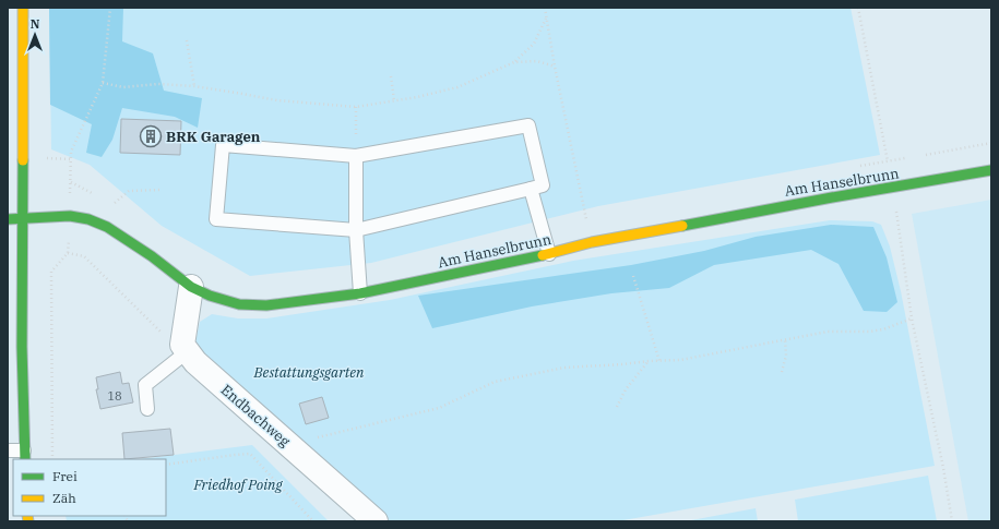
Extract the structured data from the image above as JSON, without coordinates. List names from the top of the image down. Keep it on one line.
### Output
{"streets":{"street":["Am Hanselbrunn","Endbachweg"]},"parks":["Bestattungsgarten","Friedhof Poing"],"places":{"building":["BRK Garagen"]},"house_numbers":["18"],"legend":["Frei","Zäh"],"north":"top"}
